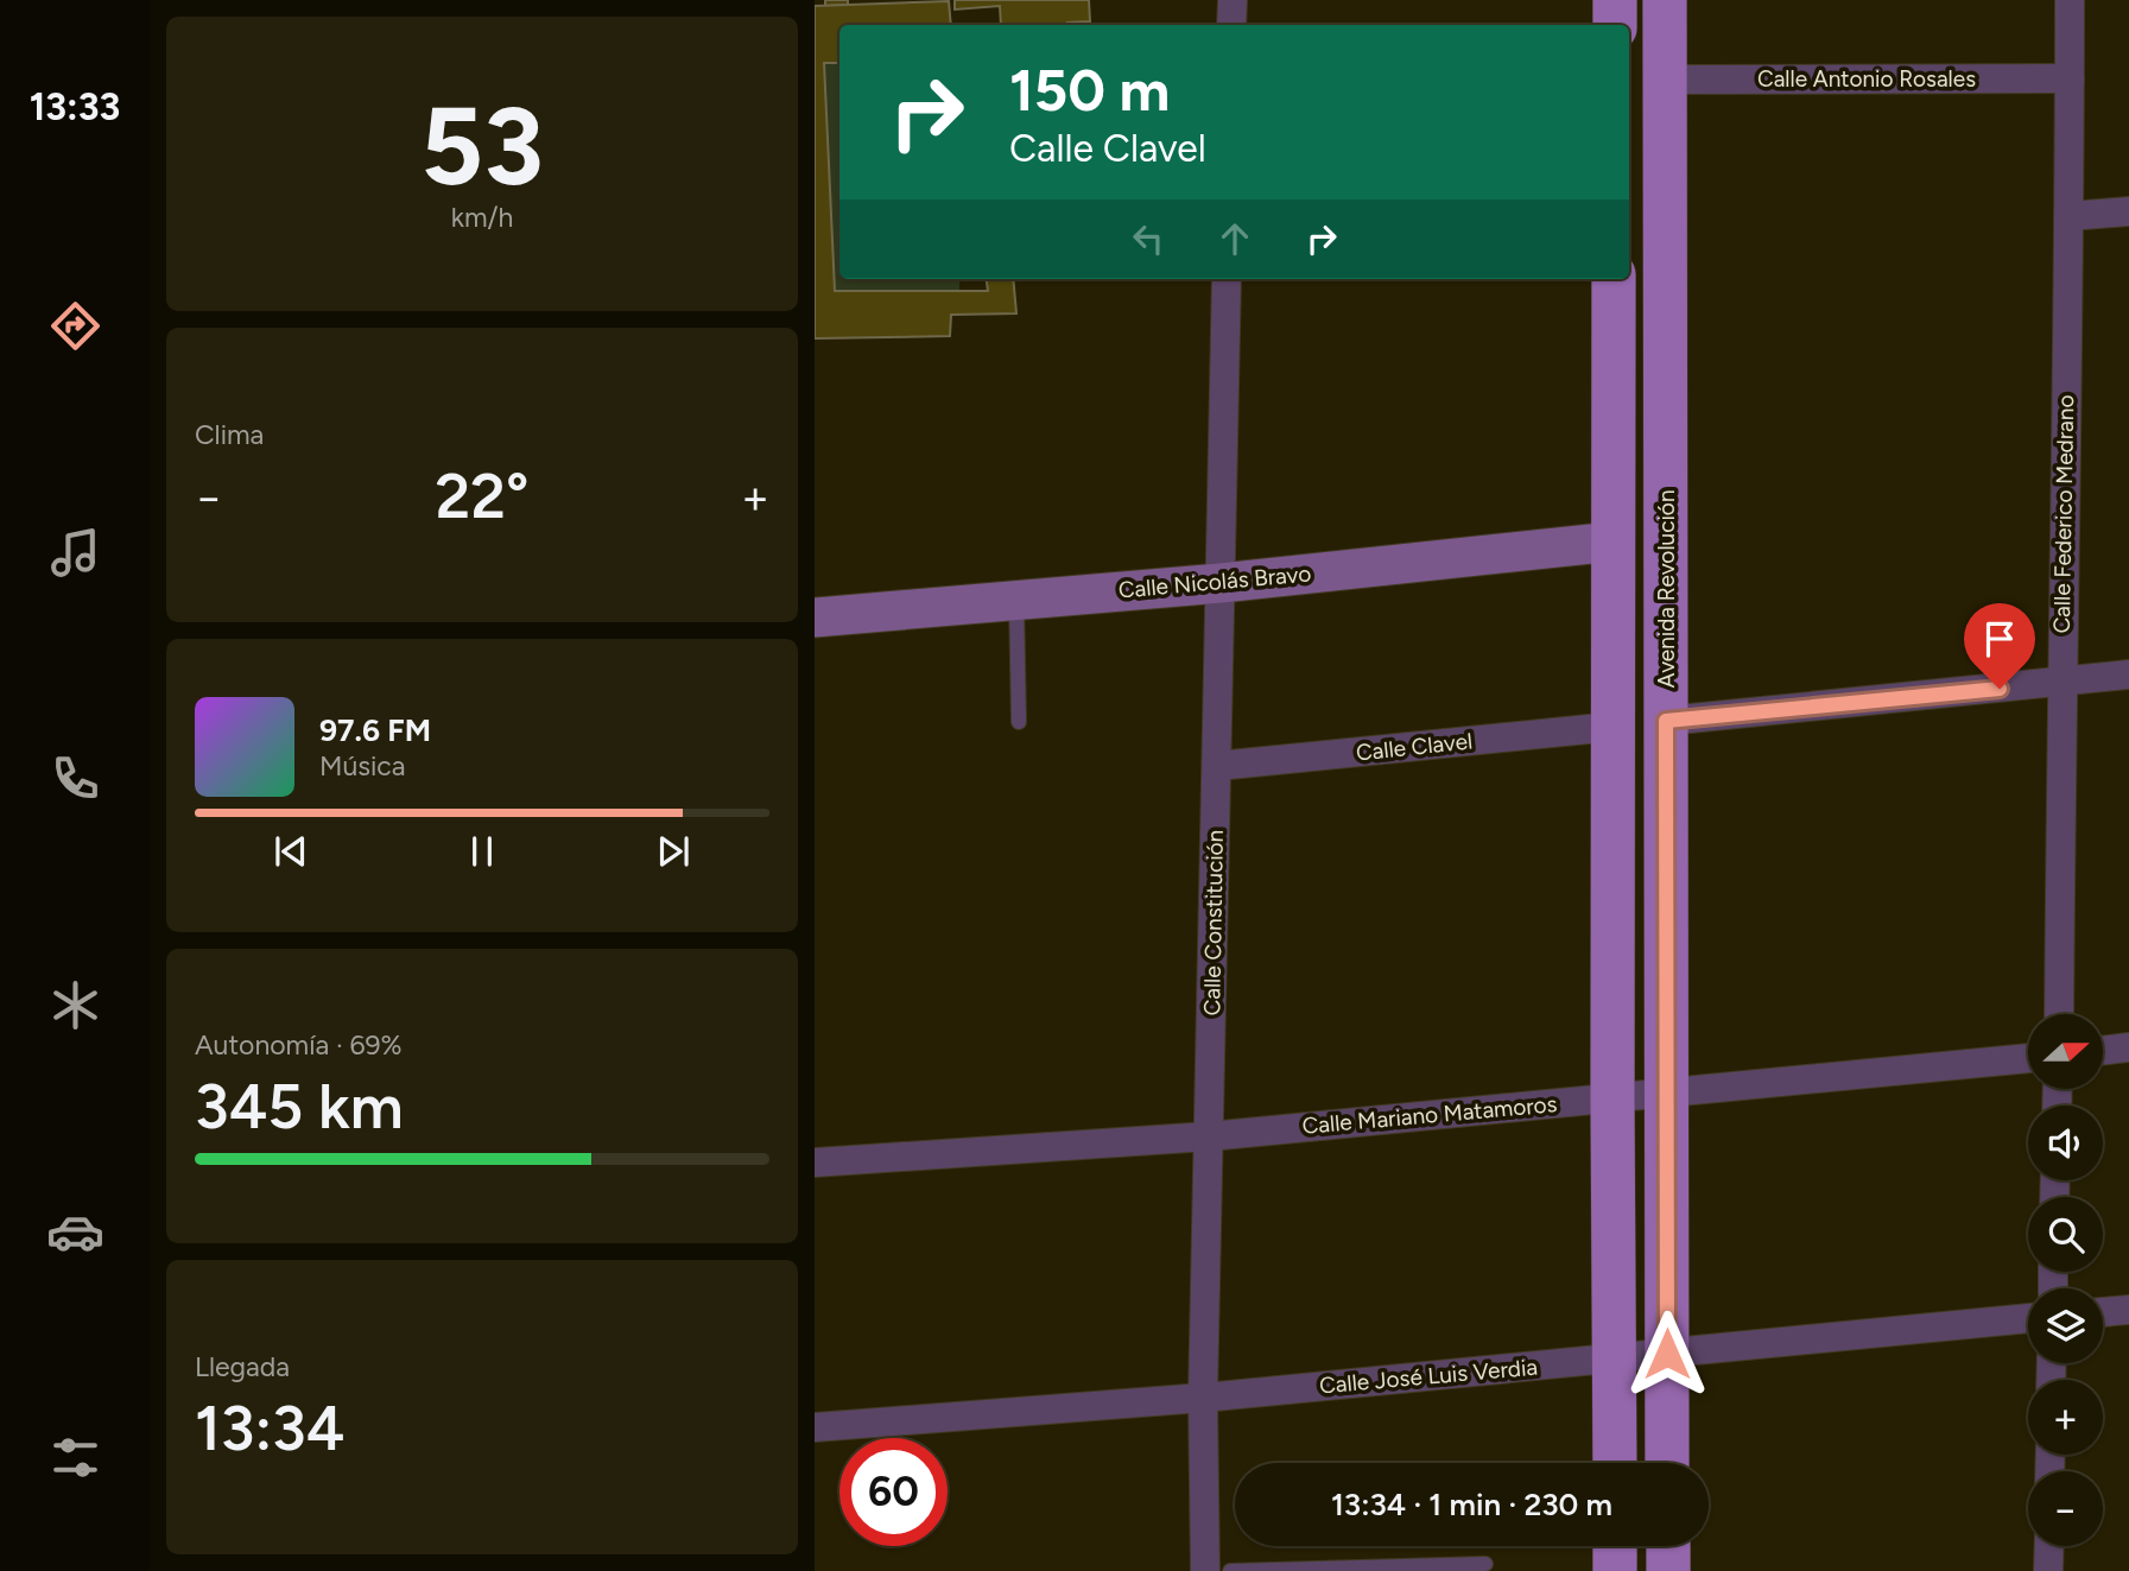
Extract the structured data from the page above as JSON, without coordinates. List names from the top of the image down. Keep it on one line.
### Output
{"streets":{"main road":["Avenida Revolución"],"street":["Calle Antonio Rosales","Calle Federico Medrano","Calle Nicolás Bravo","Calle Clavel","Calle Constitución","Calle Mariano Matamoros","Calle José Luis Verdia"]},"crossings":[["Calle Antonio Rosales","Calle Federico Medrano"],["Calle Antonio Rosales","Avenida Revolución"],["Calle Nicolás Bravo","Calle Constitución"],["Avenida Revolución","Calle Mariano Matamoros"],["Avenida Revolución","Calle José Luis Verdia"],["Calle Clavel","Calle Constitución"],["Calle Constitución","Calle Mariano Matamoros"],["Calle Constitución","Calle José Luis Verdia"]],"north":"right","page":{"tabs":"13:33","tile":[["53","km/h"],"Clima",["Autonomía · 69%","345 km"],["Llegada","13:34"]],"turn":["150 m","Calle Clavel"],"heat":["−","22°","+"],"song":["97.6 FM","Música"],"map_buttons":["+","−"],"limit":"60","trip":"13:34 · 1 min · 230 m"}}
